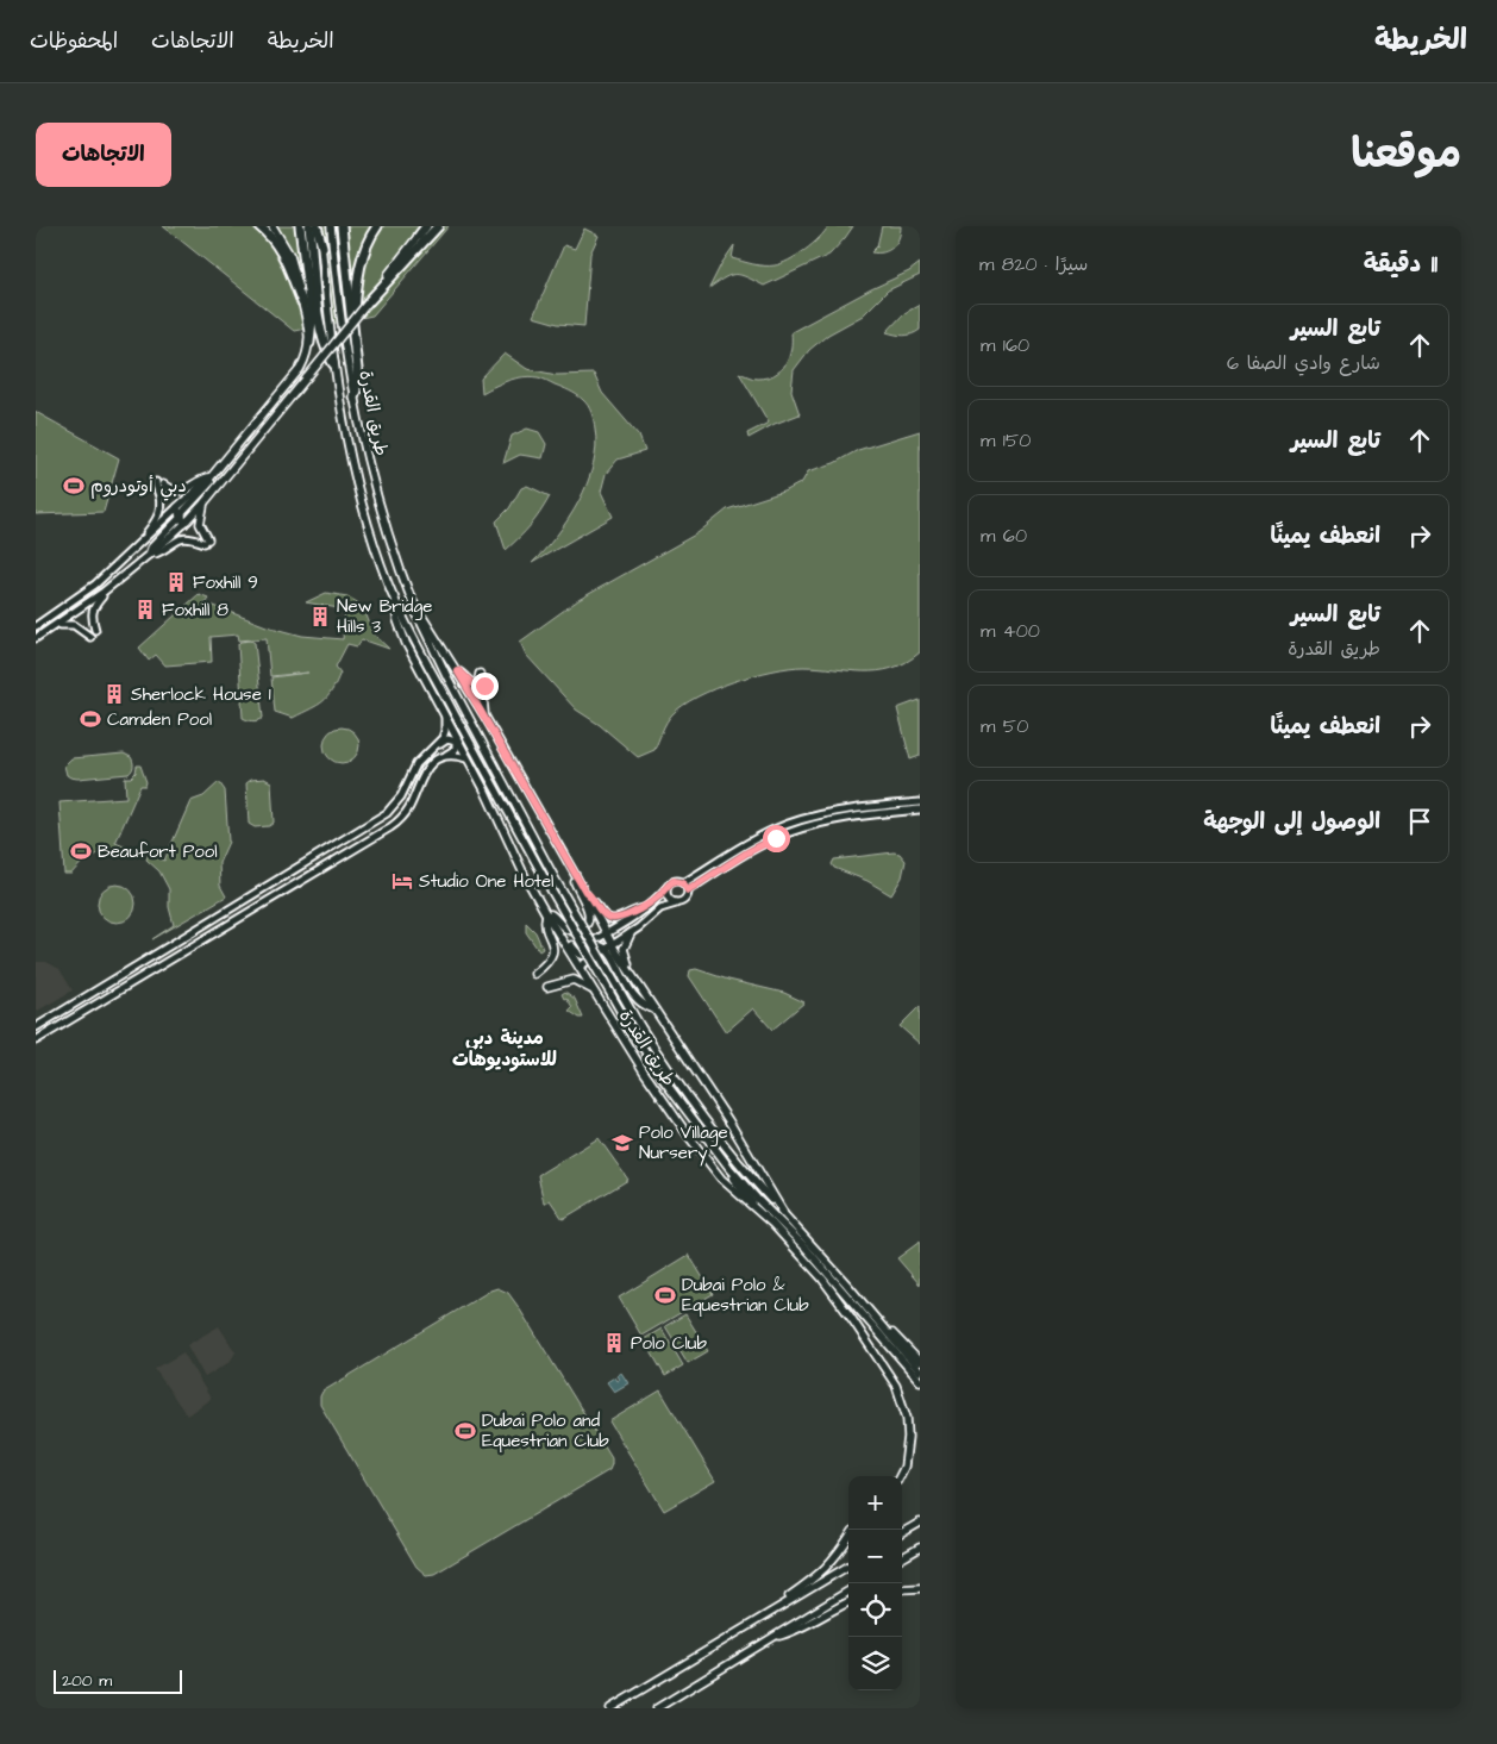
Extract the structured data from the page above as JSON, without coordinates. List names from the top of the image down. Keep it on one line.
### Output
{"streets":{"main road":["طريق القدرة"]},"districts":["مدينة دبي للاستوديوهات"],"places":{"sports":["دبي أوتودروم","Camden Pool","Beaufort Pool","Dubai Polo & Equestrian Club","Dubai Polo and Equestrian Club"],"building":["Foxhill 9","Foxhill 8","New Bridge Hills 3","Sherlock House 1","Polo Club"],"hotel":["Studio One Hotel"],"school or university":["Polo Village Nursery"]},"scale_bar":"200 m","page":{"header":"الخريطة","nav":["الخريطة","الاتجاهات","المحفوظات"],"title":"موقعنا","buttons":"الاتجاهات","heading":["11 دقيقة","سيرًا · 820 m"],"list":[["تابع السير","شارع وادي الصفا 6","160 m"],["تابع السير","150 m"],["انعطف يمينًا","60 m"],["تابع السير","طريق القدرة","400 m"],["انعطف يمينًا","50 m"],"الوصول إلى الوجهة"],"map_buttons":["+","−"],"scale":"200 m"}}
